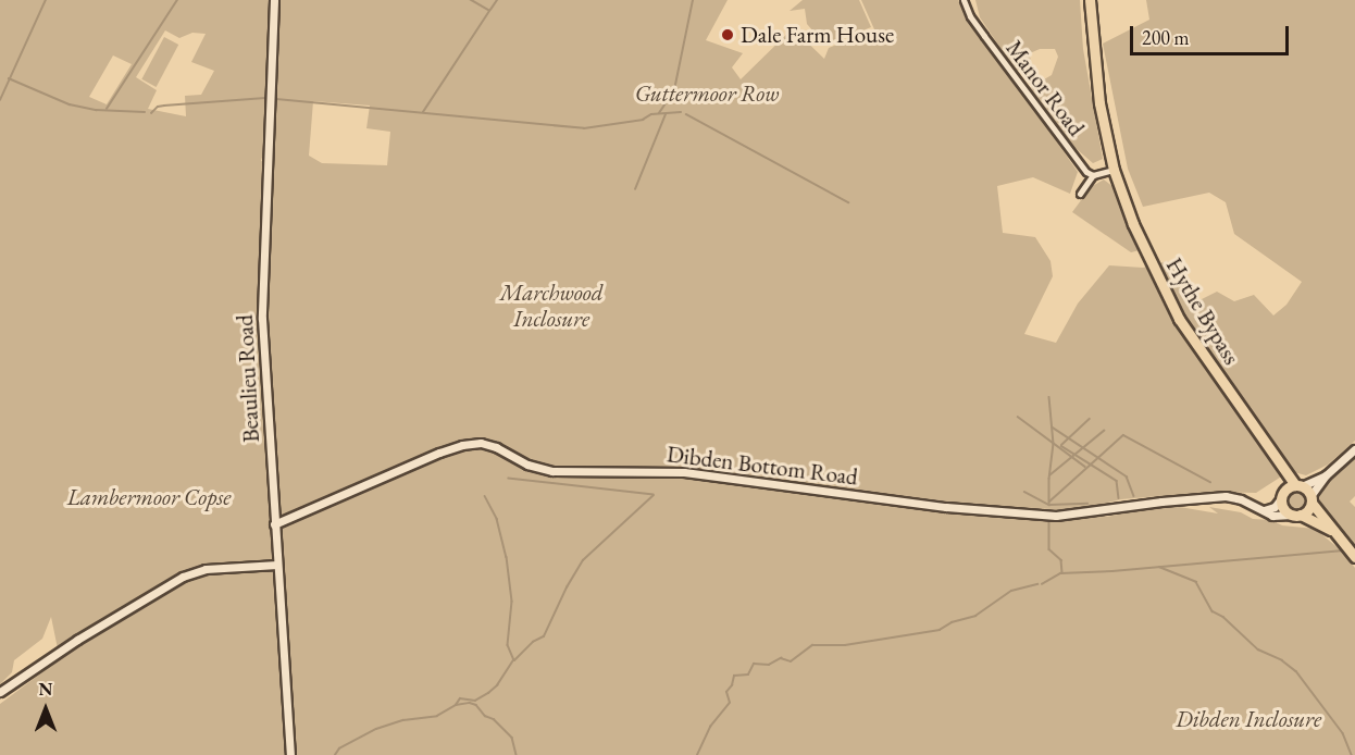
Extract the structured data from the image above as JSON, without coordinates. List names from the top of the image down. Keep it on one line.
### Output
{"streets":{"main road":["Hythe Bypass"],"street":["Manor Road","Beaulieu Road","Dibden Bottom Road"]},"crossings":[["Hythe Bypass","Dibden Bottom Road"],["Beaulieu Road","Dibden Bottom Road"]],"parks":["Guttermoor Row","Marchwood Inclosure","Lambermoor Copse","Dibden Inclosure"],"places":["Dale Farm House"],"scale_bar":"200 m","north":"top"}
